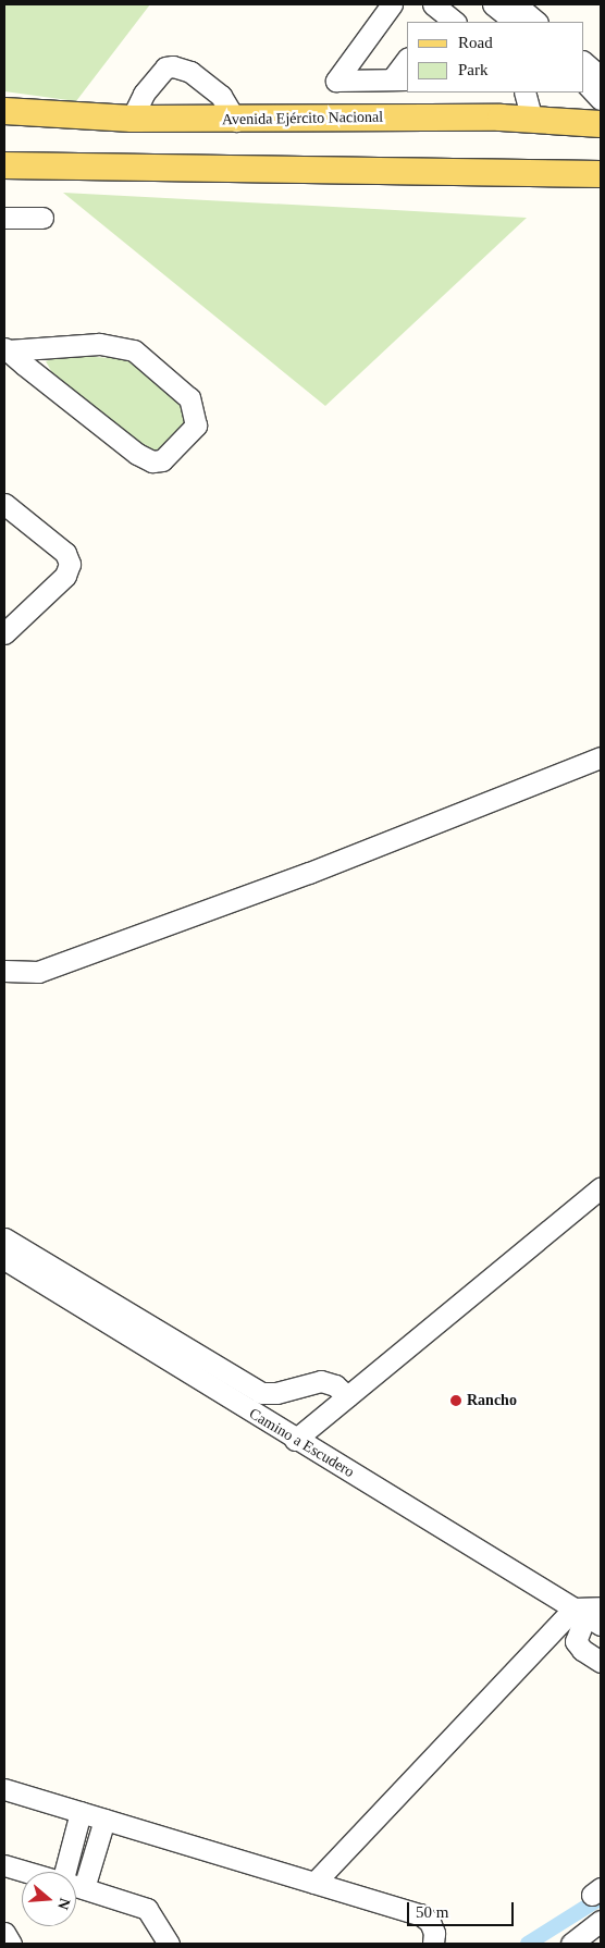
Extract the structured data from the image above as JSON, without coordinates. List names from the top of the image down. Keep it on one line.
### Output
{"streets":{"main road":["Avenida Ejército Nacional"],"street":["Camino a Escudero"]},"places":["Rancho"],"legend":["Road","Park"],"scale_bar":"50 m","north":"right"}
